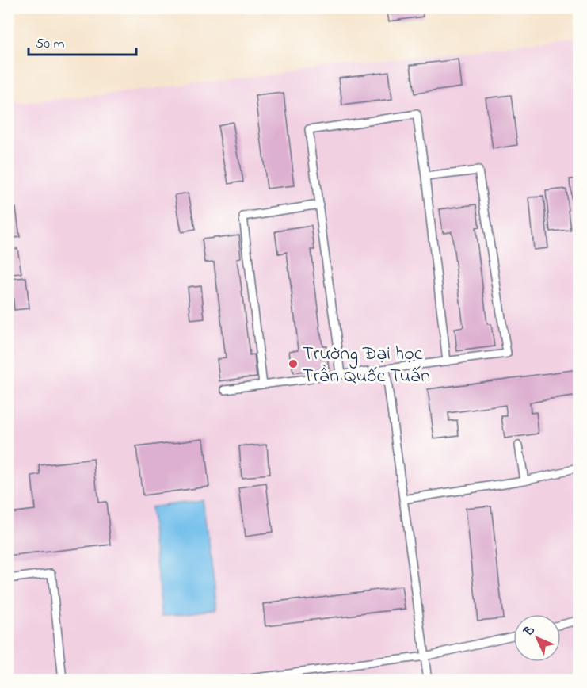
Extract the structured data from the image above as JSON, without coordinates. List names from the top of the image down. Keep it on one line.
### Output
{"places":["Trường Đại học Trần Quốc Tuấn"],"scale_bar":"50 m","north":"top left"}
